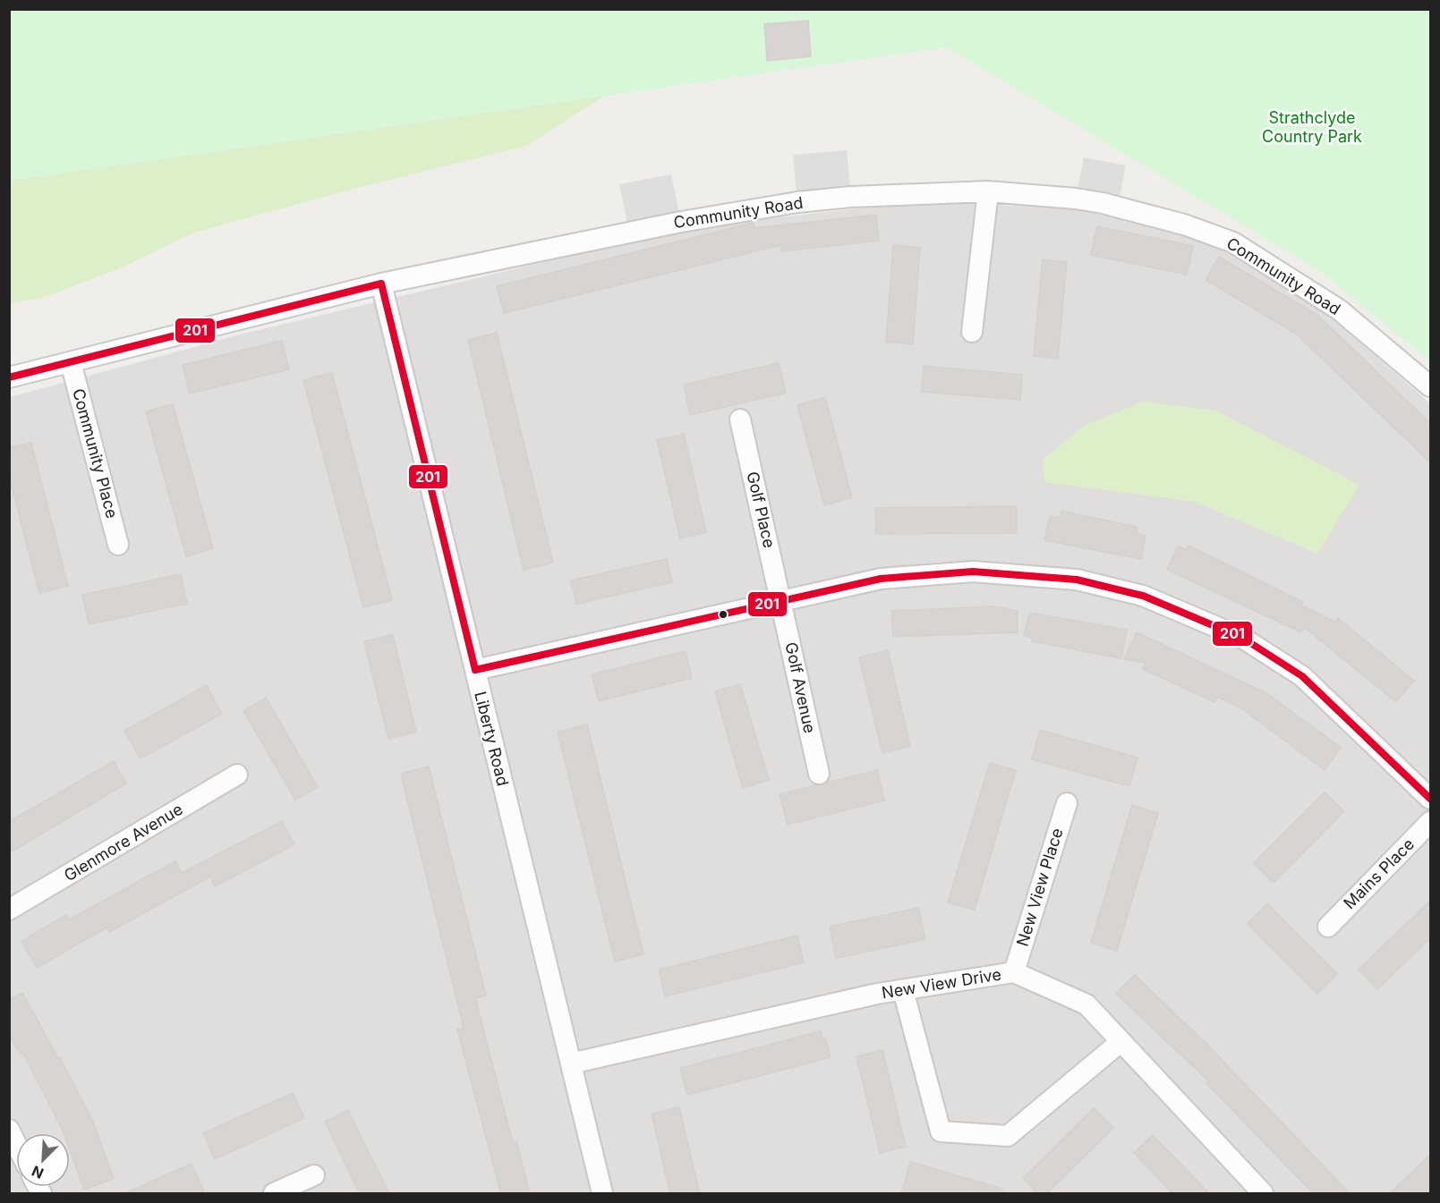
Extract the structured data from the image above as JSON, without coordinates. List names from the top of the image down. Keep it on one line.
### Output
{"streets":{"street":["Community Road","Community Place","Golf Place","Golf Avenue","Liberty Road","Glenmore Avenue","Mains Place","New View Place","New View Drive"]},"crossings":[["Community Road","Community Place"],["Community Road","Liberty Road"],["Golf Place","Golf Avenue"],["Liberty Road","New View Drive"],["New View Place","New View Drive"]],"parks":["Strathclyde Country Park"],"lines":["transit line 201"],"north":"bottom left"}
